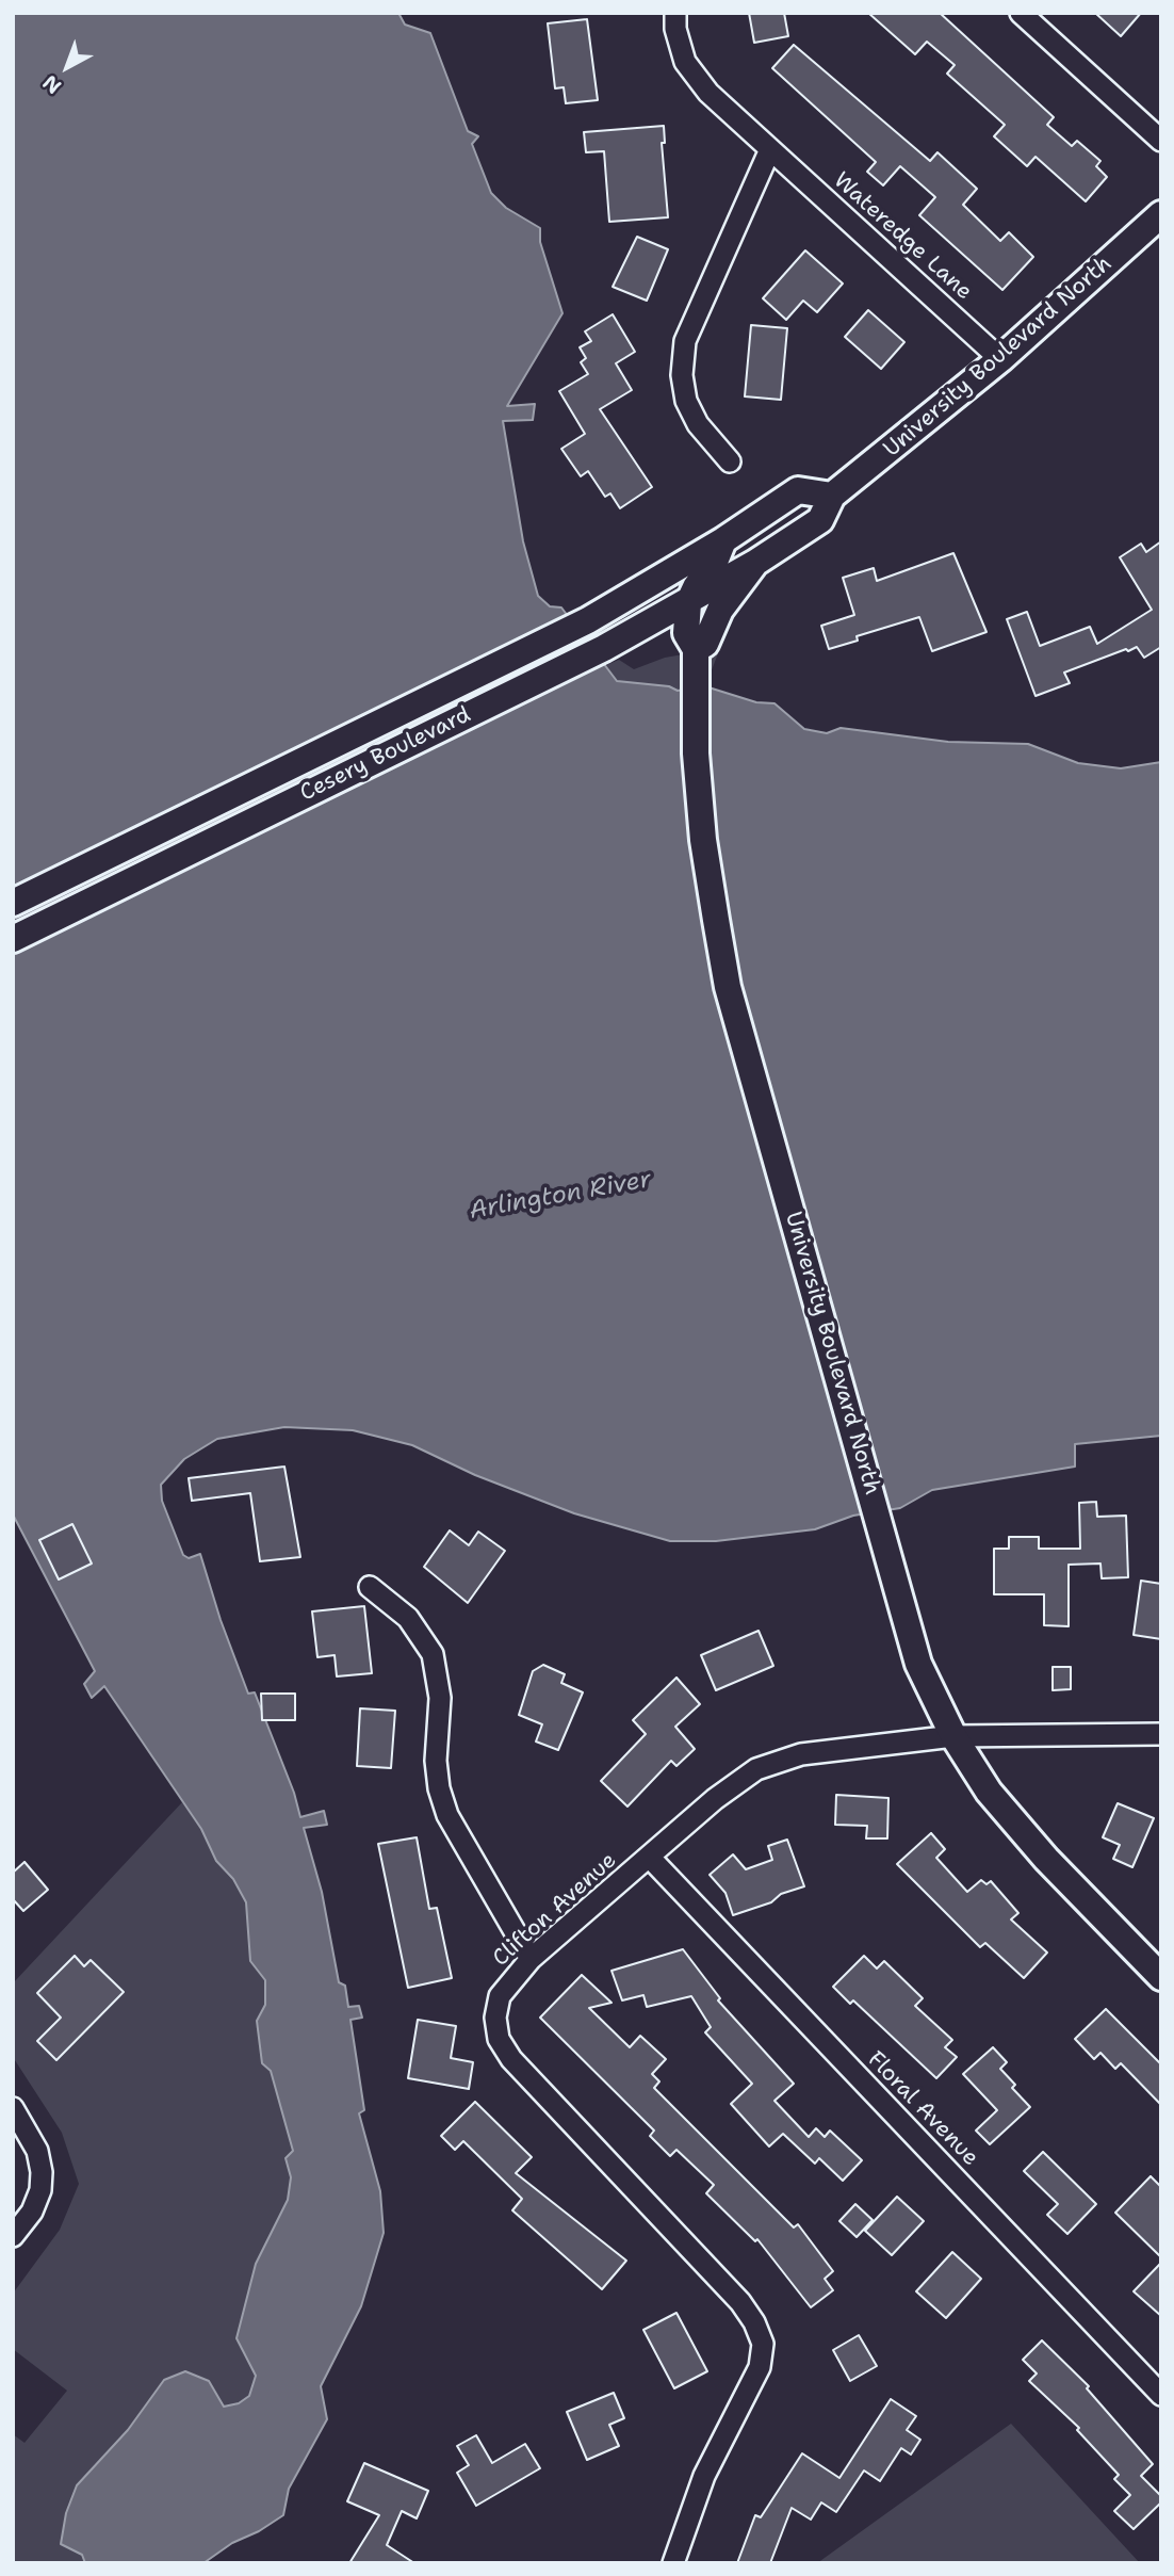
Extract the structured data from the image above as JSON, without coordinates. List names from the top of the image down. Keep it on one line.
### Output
{"streets":{"main road":["University Boulevard North","Cesery Boulevard"],"street":["Wateredge Lane","Clifton Avenue","Floral Avenue"]},"crossings":[["Wateredge Lane","University Boulevard North"],["University Boulevard North","Cesery Boulevard"],["University Boulevard North","Clifton Avenue"],["Clifton Avenue","Floral Avenue"]],"water":["Arlington River"],"north":"bottom left"}
